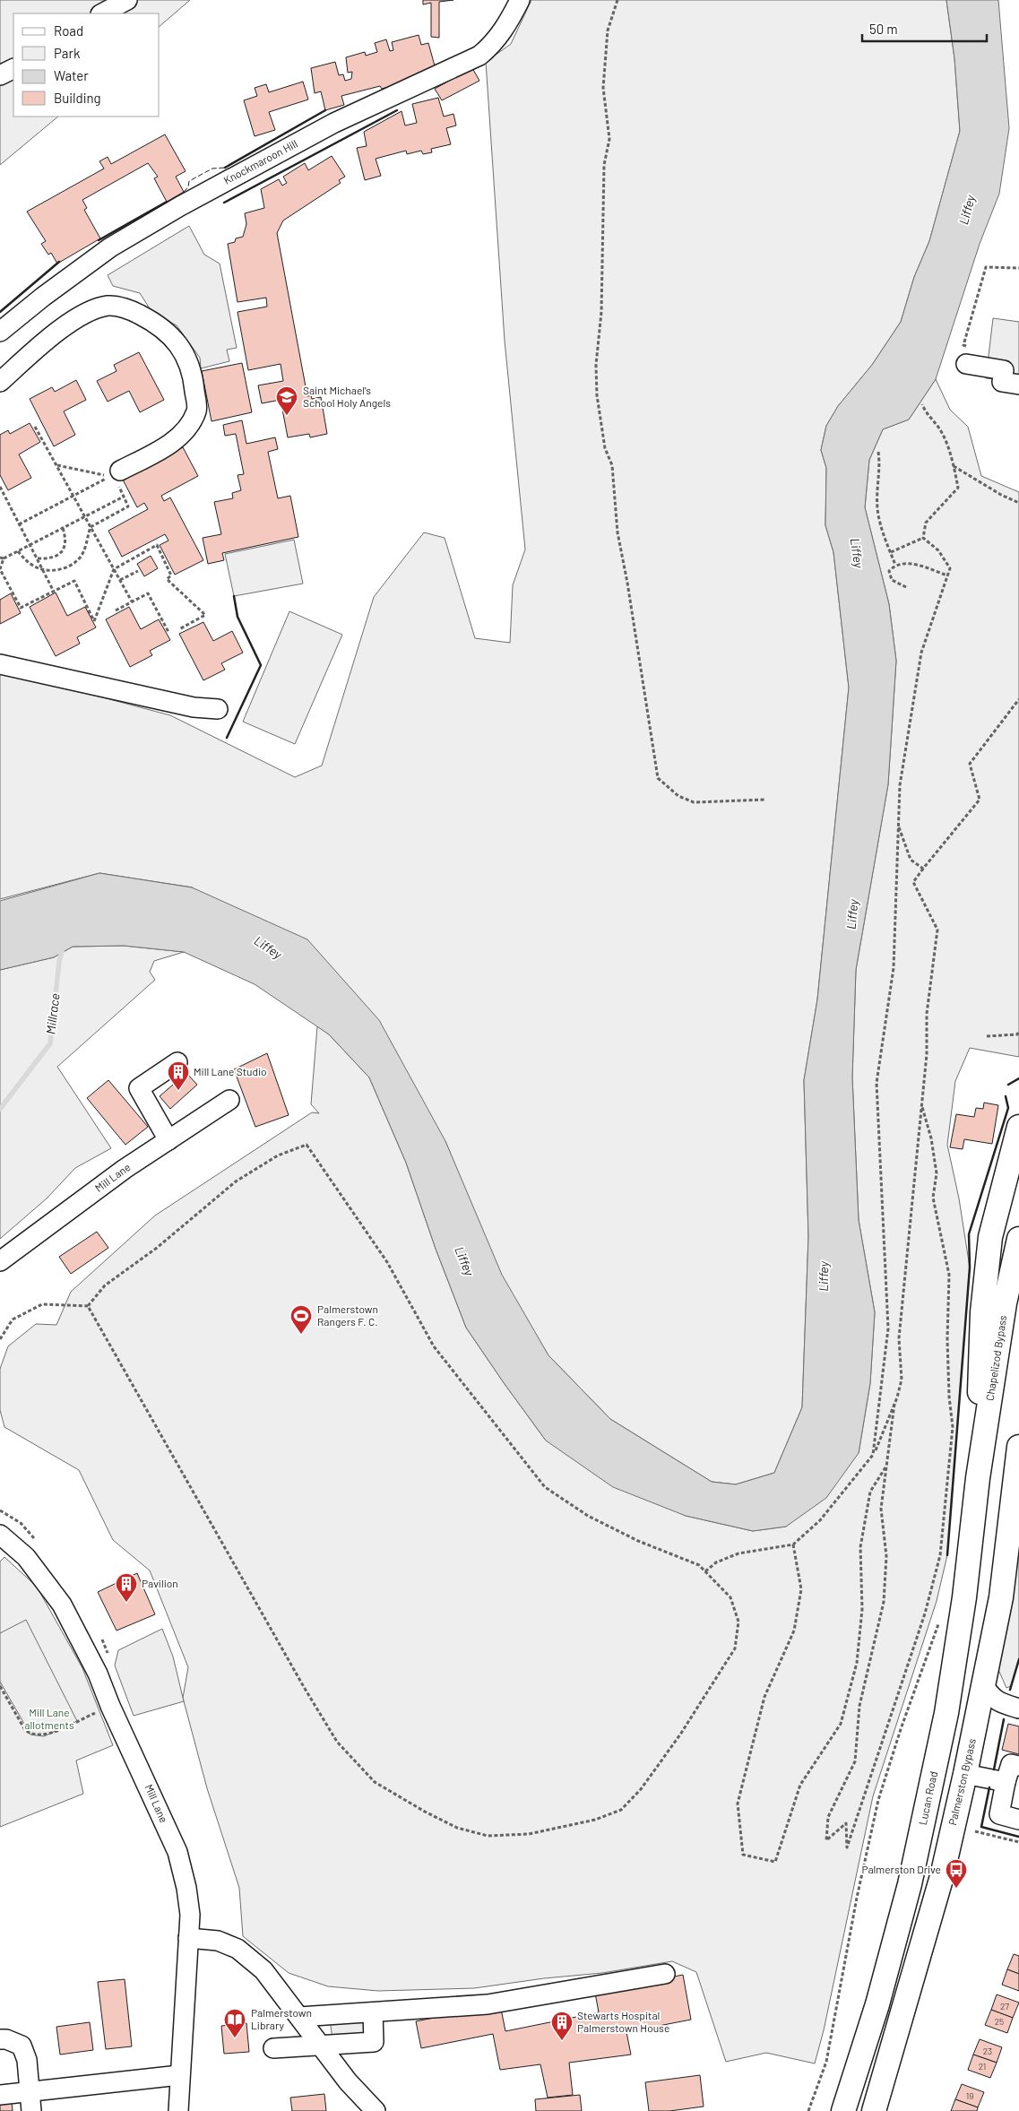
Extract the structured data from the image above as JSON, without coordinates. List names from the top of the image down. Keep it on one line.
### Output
{"streets":{"main road":["Chapelizod Bypass","Palmerston Bypass","Lucan Road"],"street":["Knockmaroon Hill","Mill Lane"]},"crossings":[["Chapelizod Bypass","Lucan Road"]],"water":["Liffey","Millrace"],"parks":["Mill Lane allotments"],"places":{"school or university":["Saint Michael's School Holy Angels"],"building":["Mill Lane Studio","Pavilion","Stewarts Hospital Palmerstown House"],"sports":["Palmerstown Rangers F. C."],"bus stop":["Palmerston Drive"],"library":["Palmerstown Library"]},"house_numbers":["27","25","23","21","19"],"legend":["Road","Park","Water","Building"],"scale_bar":"50 m"}
